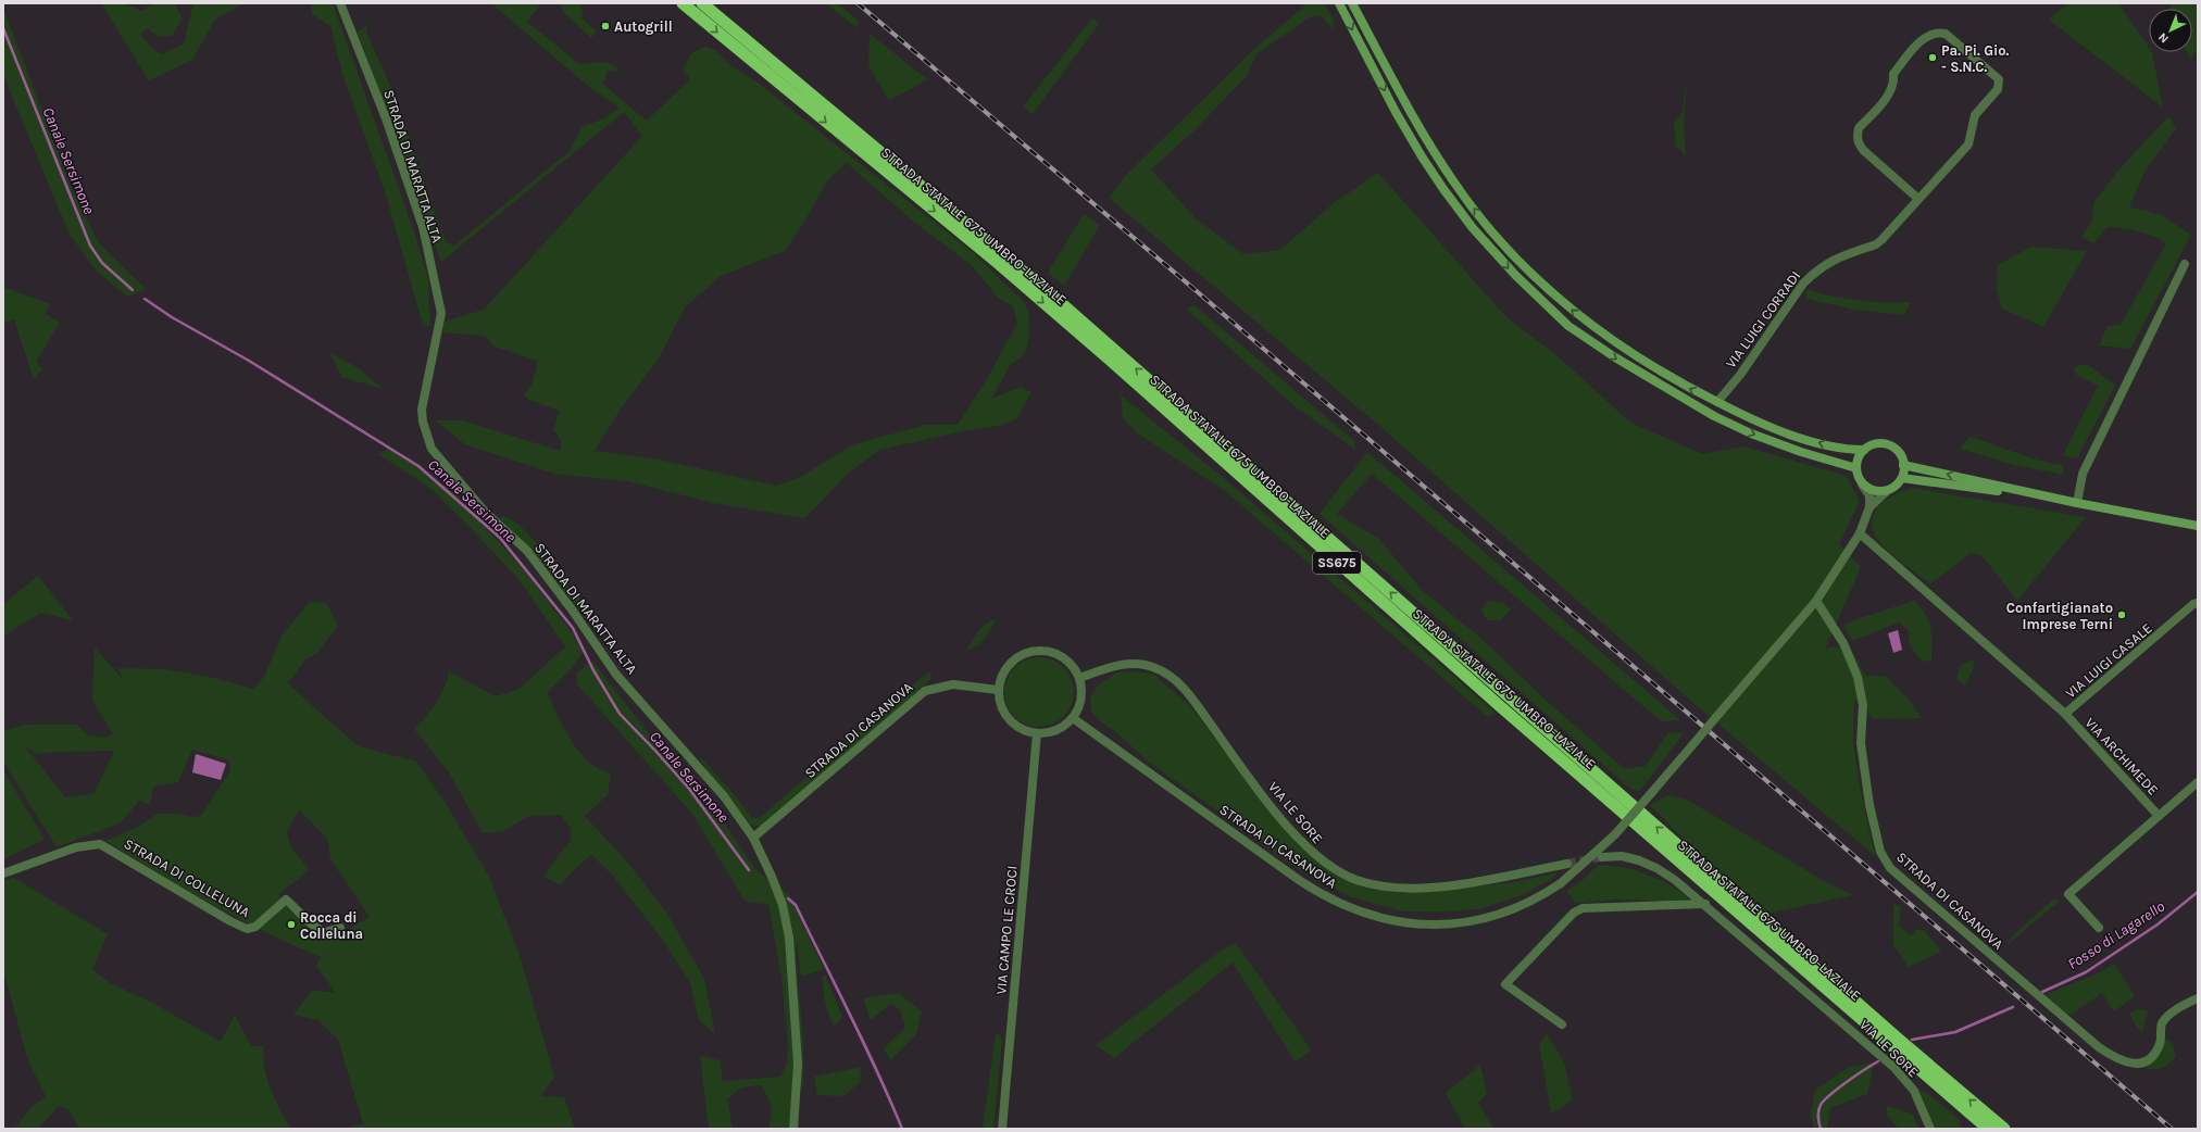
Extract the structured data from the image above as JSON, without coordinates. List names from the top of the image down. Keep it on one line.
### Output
{"streets":{"highway":["STRADA STATALE 675 UMBRO-LAZIALE","SS675"],"street":["STRADA DI MARATTA ALTA","VIA LUIGI CORRADI","VIA LUIGI CASALE","STRADA DI CASANOVA","VIA ARCHIMEDE","VIA LE SORE","STRADA DI COLLELUNA","VIA CAMPO LE CROCI"]},"crossings":[["STRADA DI MARATTA ALTA","STRADA DI CASANOVA"],["VIA LUIGI CASALE","VIA ARCHIMEDE"],["STRADA DI CASANOVA","VIA LE SORE"],["STRADA DI CASANOVA","VIA CAMPO LE CROCI"],["VIA LE SORE","VIA CAMPO LE CROCI"]],"water":["Canale Sersimone","Fosso di Lagarello"],"places":["Autogrill","Pa. Pi. Gio. - S.N.C.","Confartigianato Imprese Terni","Rocca di Colleluna"],"north":"bottom left"}
